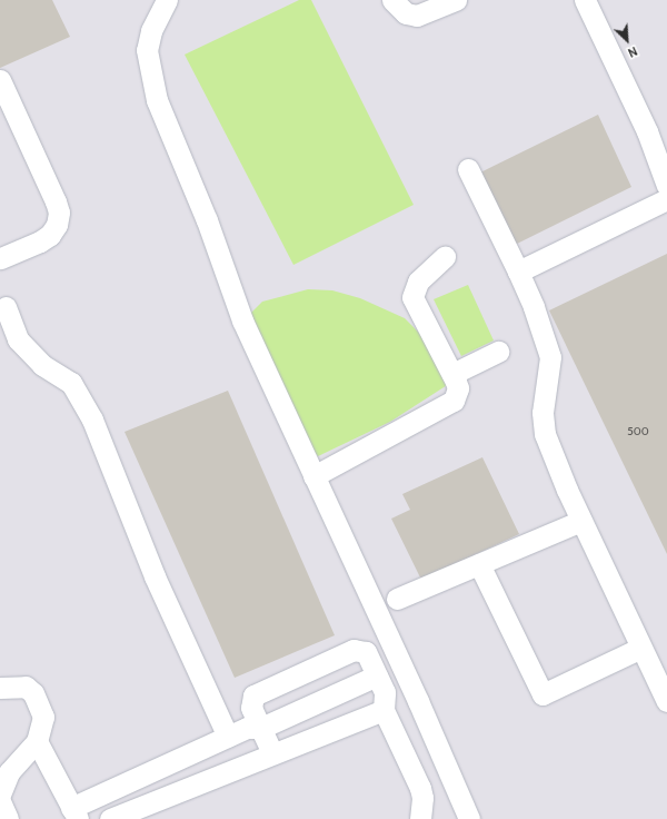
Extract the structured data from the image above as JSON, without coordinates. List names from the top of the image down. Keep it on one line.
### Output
{"house_numbers":["500"],"north":"bottom right"}
